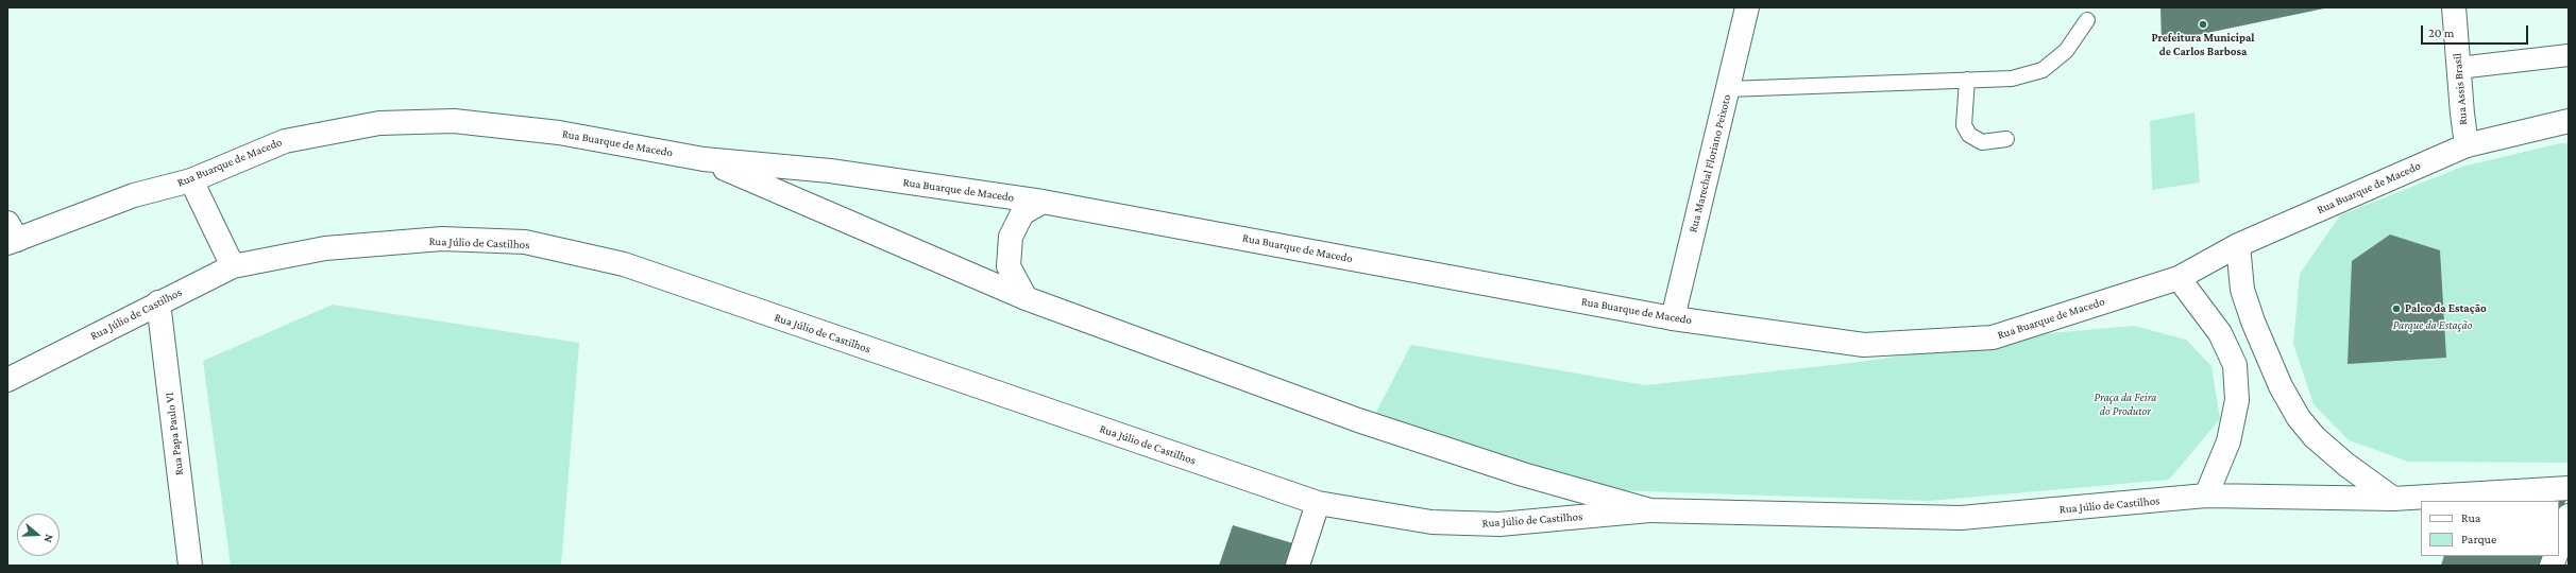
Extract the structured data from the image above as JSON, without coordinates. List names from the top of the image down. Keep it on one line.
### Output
{"streets":{"main road":["Rua Assis Brasil","Rua Buarque de Macedo","Rua Marechal Floriano Peixoto","Rua Júlio de Castilhos","Rua Papa Paulo VI"]},"crossings":[["Rua Assis Brasil","Rua Buarque de Macedo"],["Rua Buarque de Macedo","Rua Marechal Floriano Peixoto"],["Rua Buarque de Macedo","Rua Júlio de Castilhos"],["Rua Júlio de Castilhos","Rua Papa Paulo VI"]],"parks":["Parque da Estação","Praça da Feira do Produtor"],"places":["Prefeitura Municipal de Carlos Barbosa","Palco da Estação"],"legend":["Rua","Parque"],"scale_bar":"20 m","north":"right"}
